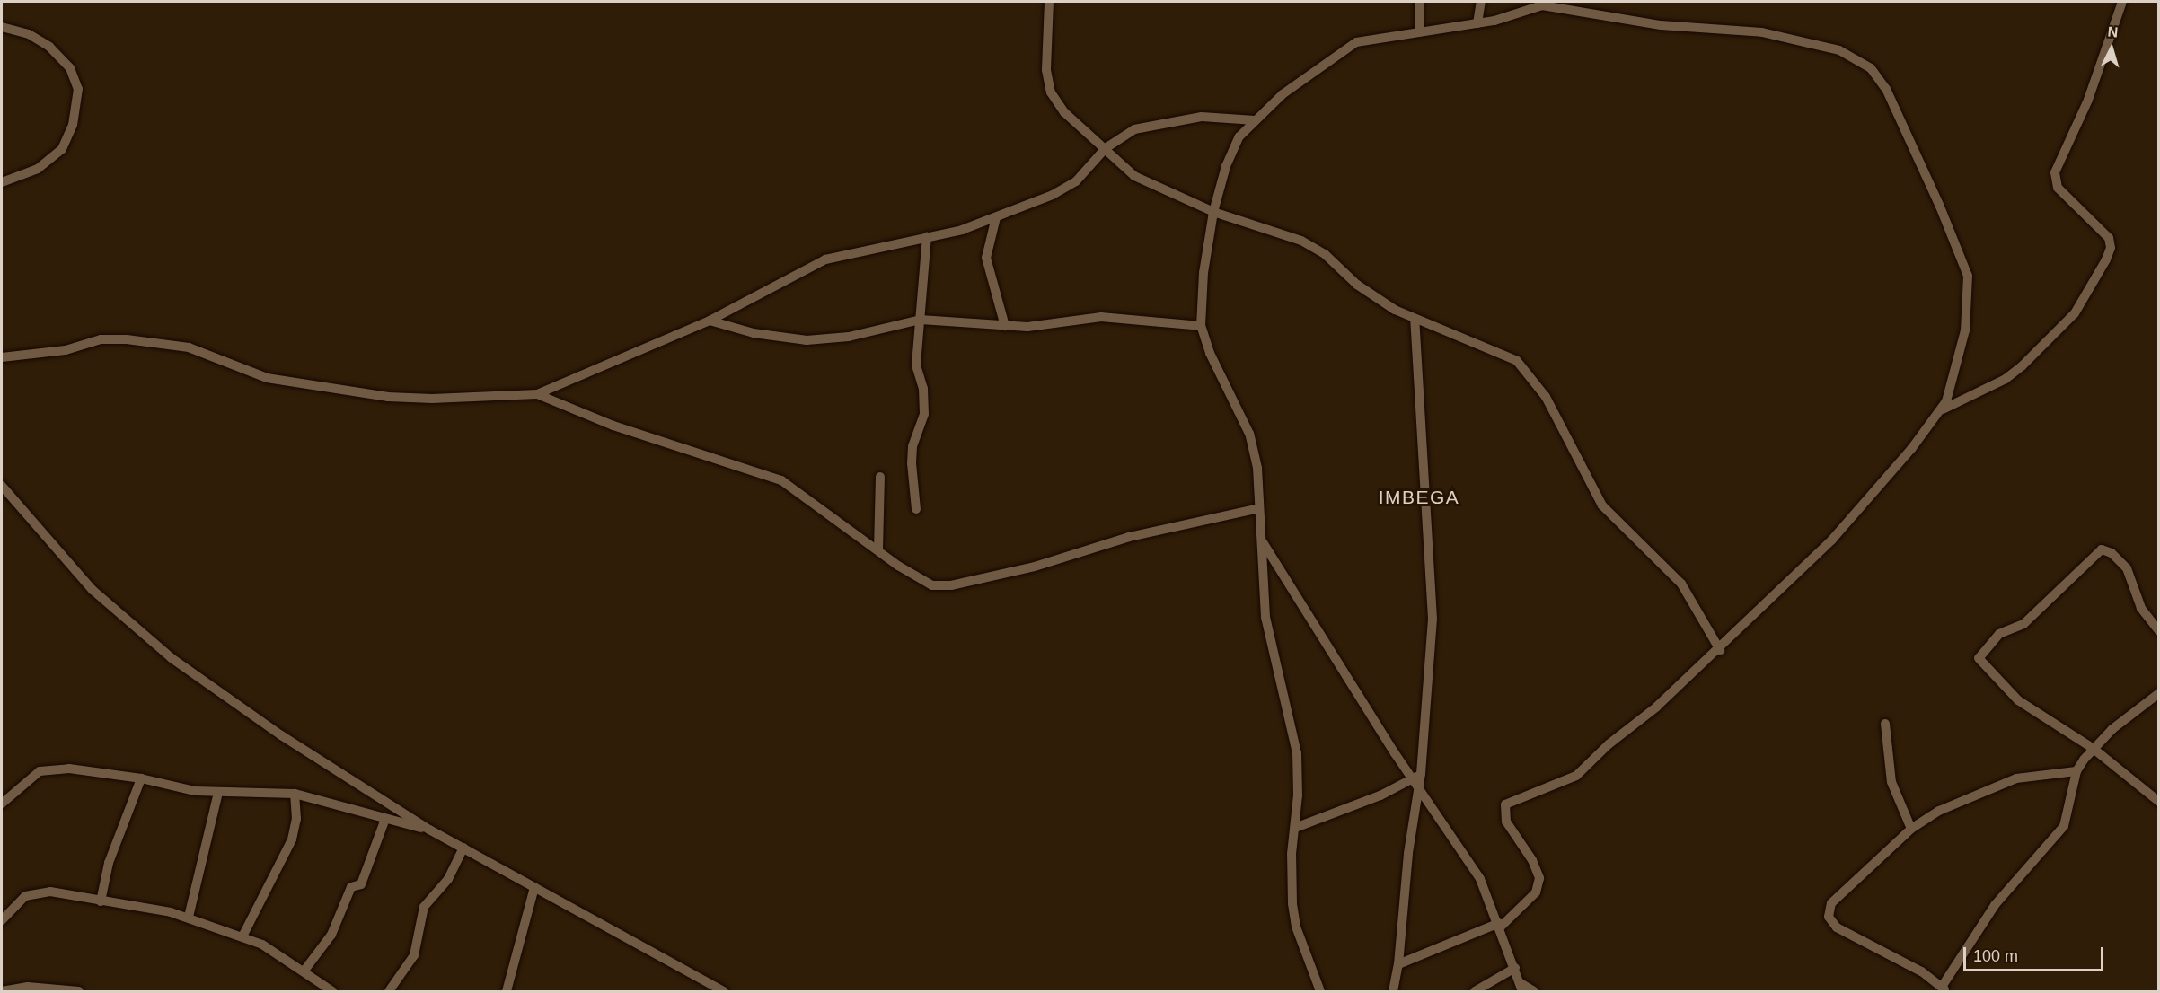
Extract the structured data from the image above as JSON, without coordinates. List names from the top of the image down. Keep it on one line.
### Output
{"districts":["IMBEGA"],"scale_bar":"100 m","north":"top"}
